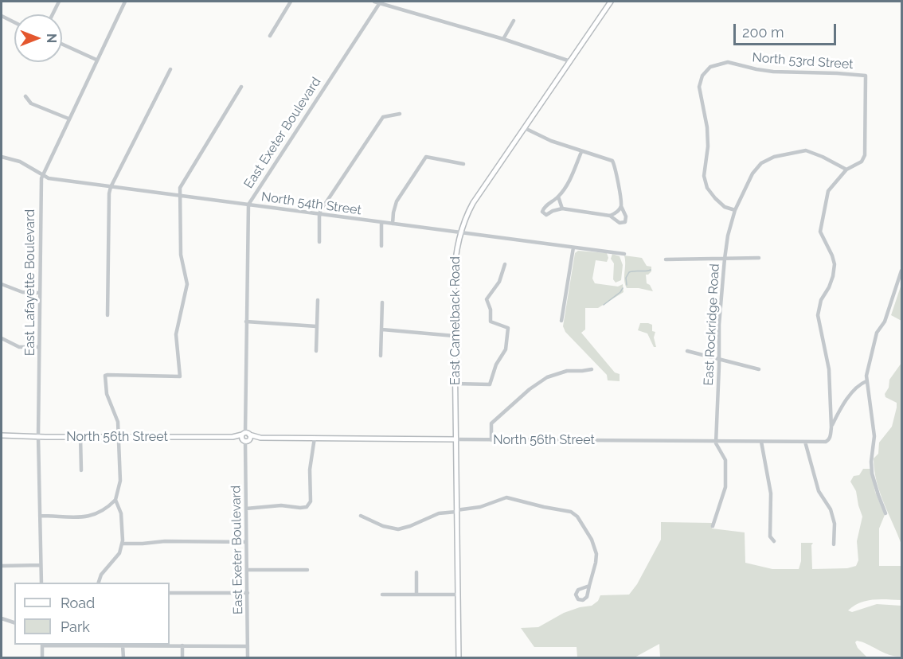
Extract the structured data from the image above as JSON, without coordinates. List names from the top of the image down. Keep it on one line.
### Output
{"streets":{"main road":["East Camelback Road","North 56th Street"],"street":["North 53rd Street","East Exeter Boulevard","North 54th Street","East Lafayette Boulevard","East Rockridge Road"]},"crossings":[["North 53rd Street","East Rockridge Road"],["East Exeter Boulevard","North 54th Street"],["East Exeter Boulevard","North 56th Street"],["North 54th Street","East Lafayette Boulevard"],["North 54th Street","East Camelback Road"],["East Lafayette Boulevard","North 56th Street"],["East Camelback Road","North 56th Street"],["East Rockridge Road","North 56th Street"]],"legend":["Road","Park"],"scale_bar":"200 m","north":"right"}
